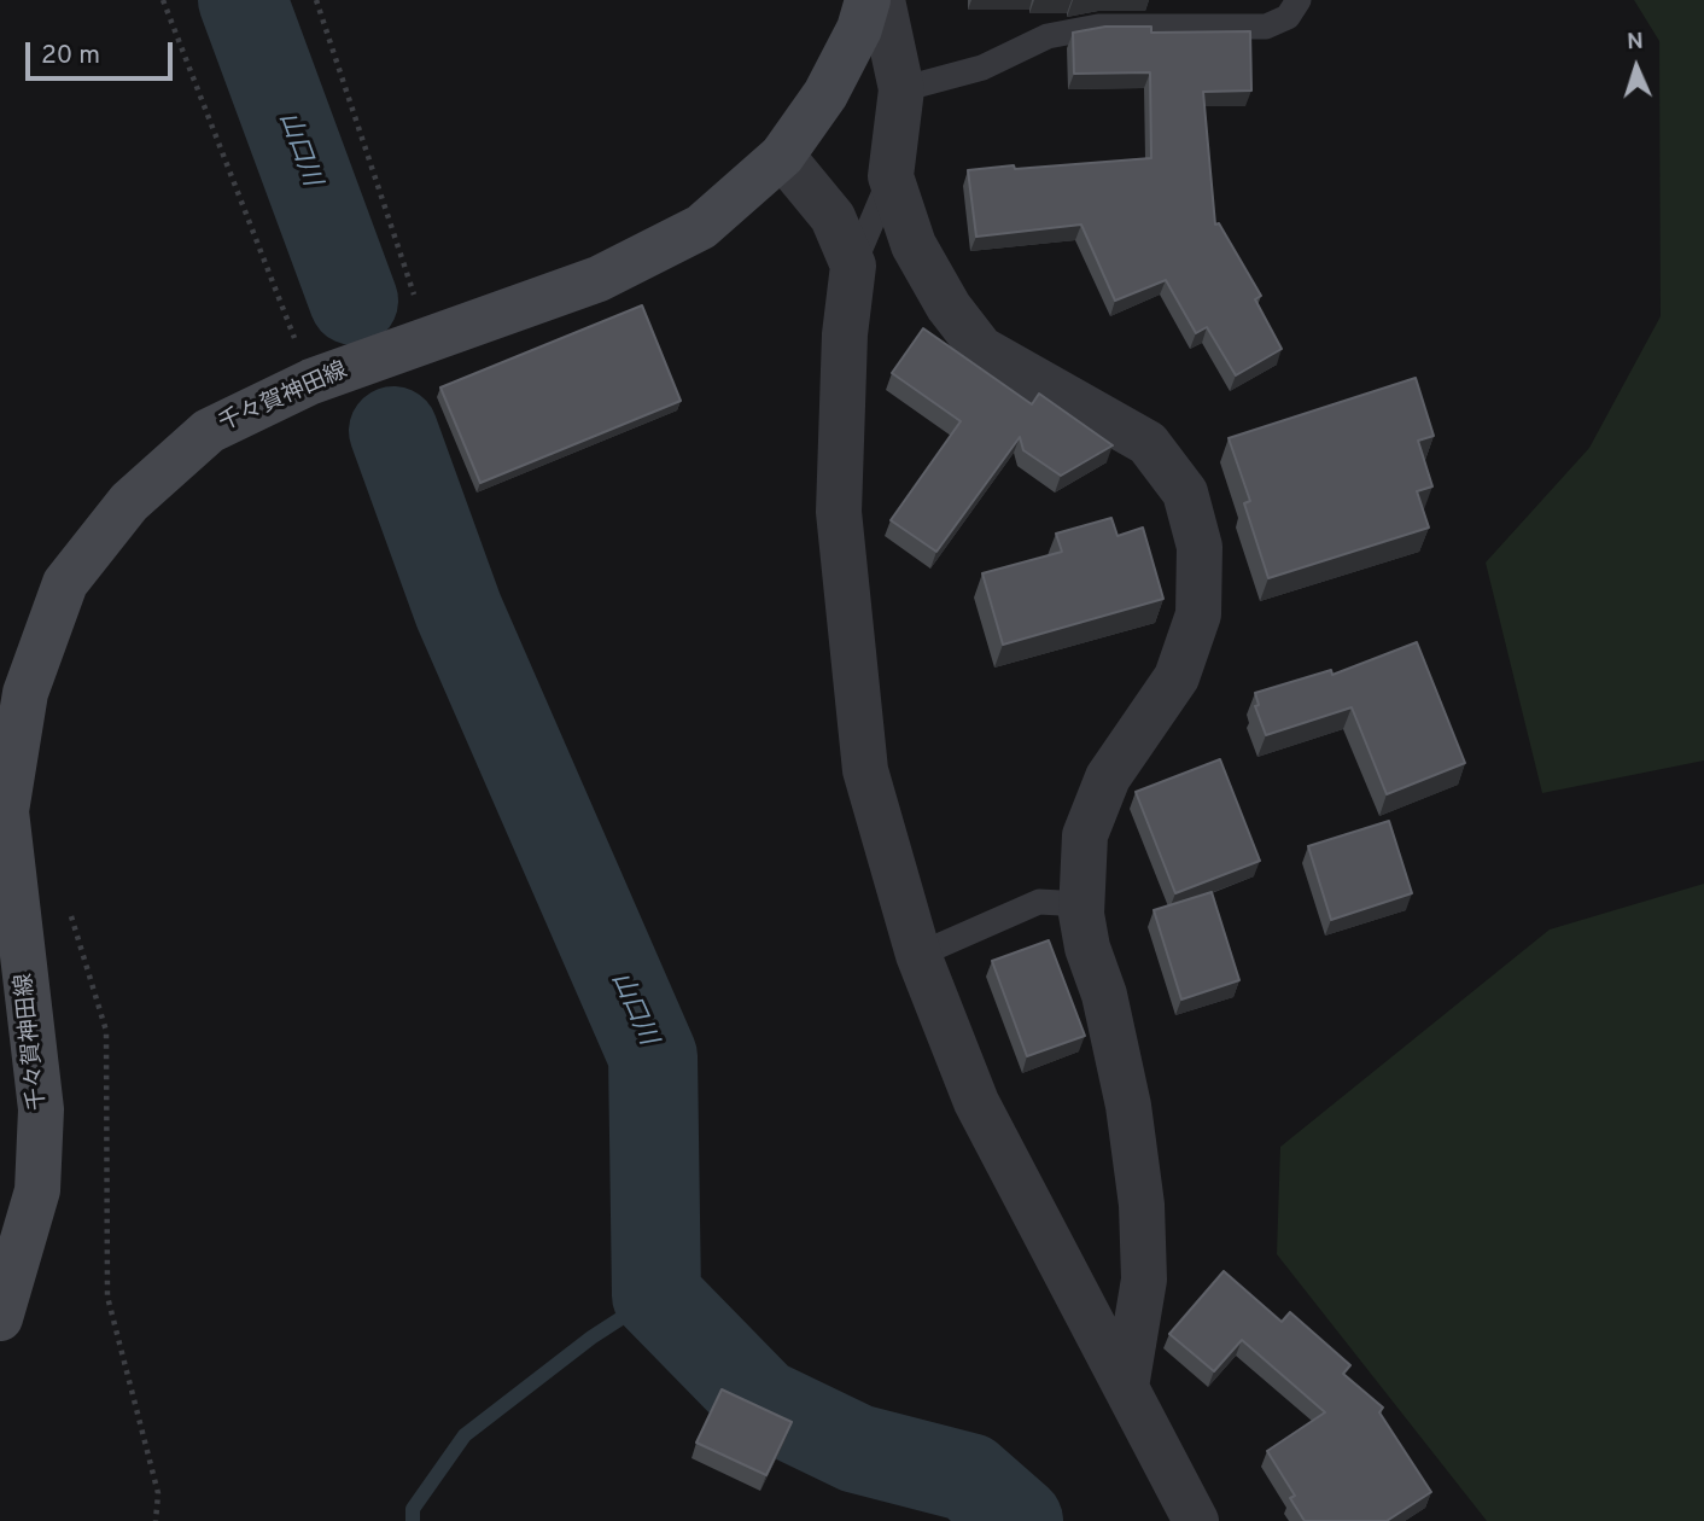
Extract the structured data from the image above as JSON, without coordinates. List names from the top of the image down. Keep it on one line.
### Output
{"streets":{"main road":["千々賀神田線"]},"water":["山口川"],"scale_bar":"20 m","north":"top"}
